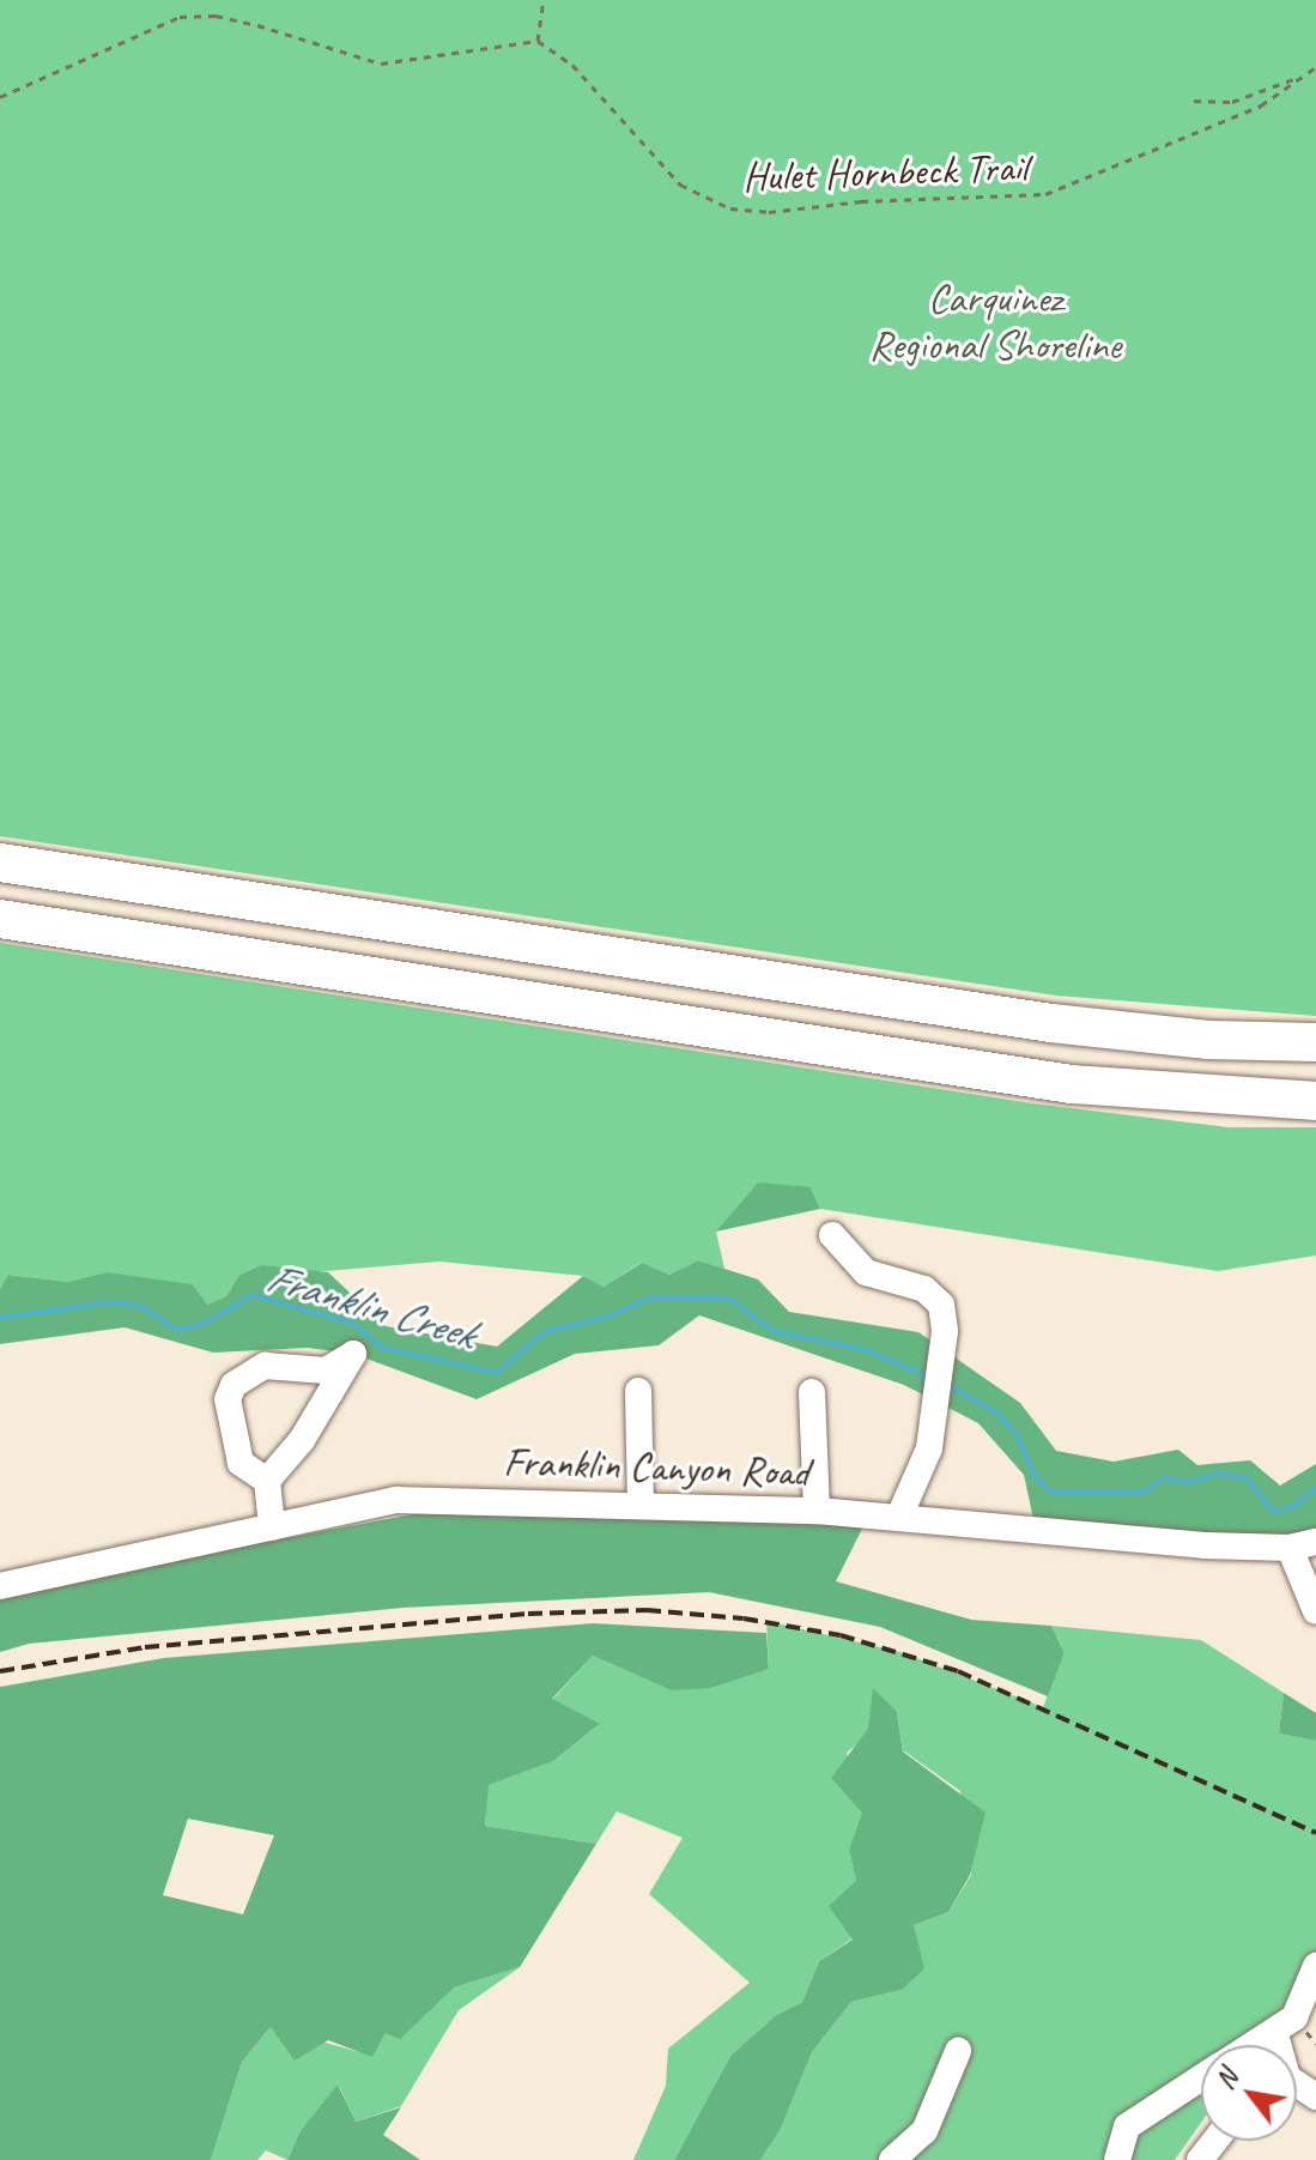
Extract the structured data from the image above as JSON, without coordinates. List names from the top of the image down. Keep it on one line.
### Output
{"streets":{"street":["Franklin Canyon Road"],"path":["Hulet Hornbeck Trail"]},"water":["Franklin Creek"],"parks":["Carquinez Regional Shoreline"],"north":"top left"}
